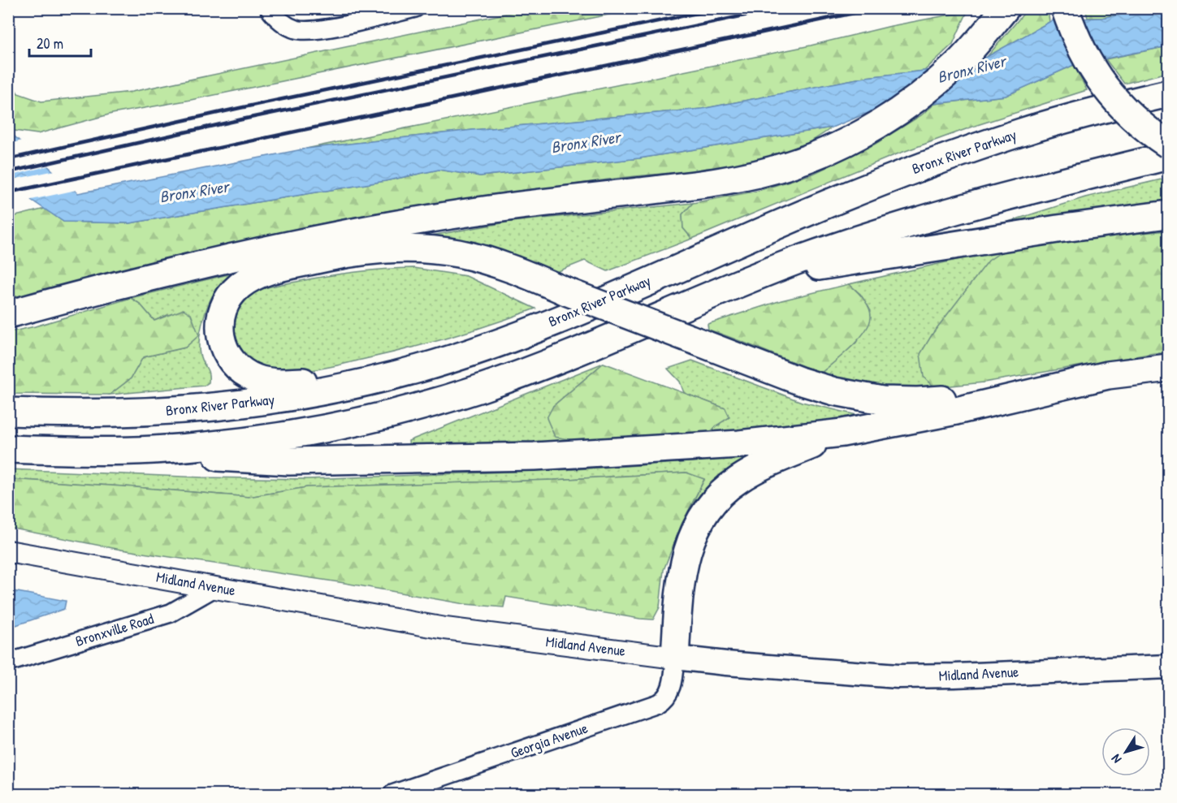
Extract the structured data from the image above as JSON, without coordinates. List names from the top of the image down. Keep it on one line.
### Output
{"streets":{"highway":["Bronx River Parkway"],"main road":["Midland Avenue"],"street":["Bronxville Road","Georgia Avenue"]},"crossings":[["Midland Avenue","Bronxville Road"],["Midland Avenue","Georgia Avenue"]],"water":["Bronx River"],"scale_bar":"20 m","north":"bottom left"}
